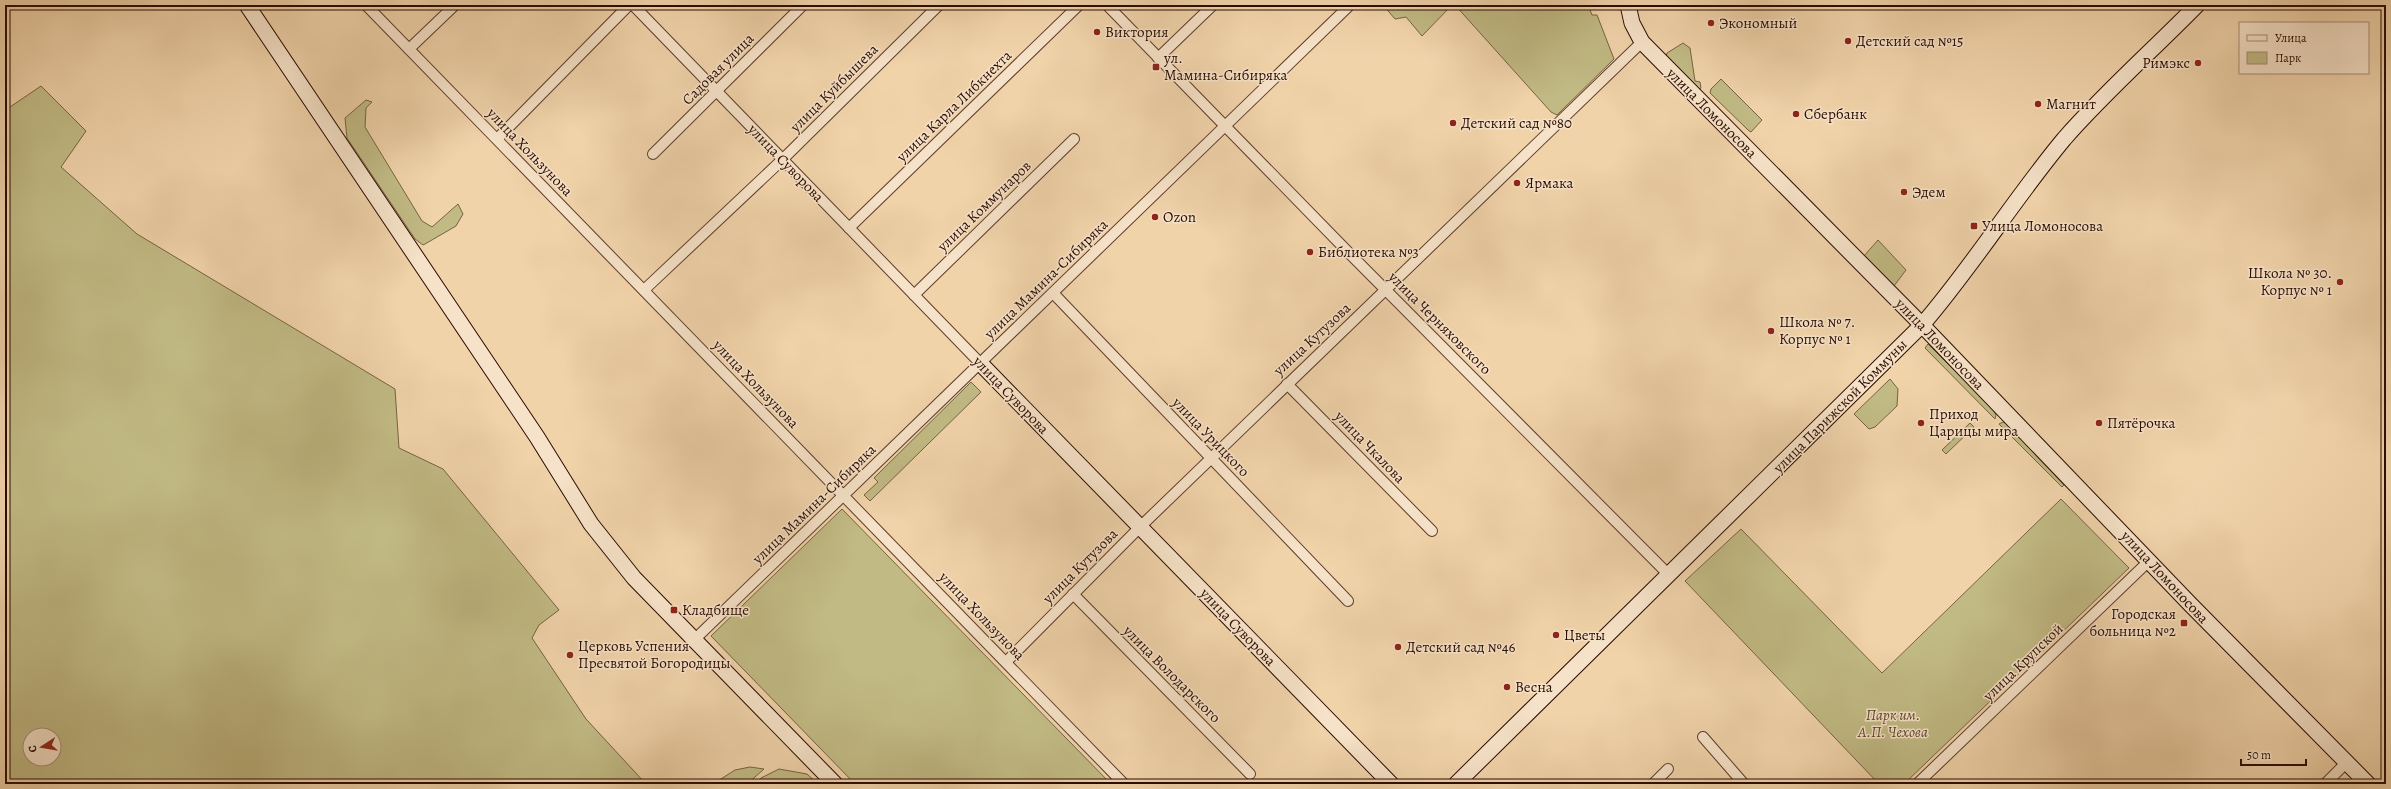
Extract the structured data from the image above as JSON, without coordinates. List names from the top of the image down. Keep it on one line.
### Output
{"streets":{"main road":["улица Ломоносова","улица Суворова","улица Парижской Коммуны"],"street":["Садовая улица","улица Куйбышева","улица Карла Либкнехта","улица Хользунова","улица Коммунаров","улица Мамина-Сибиряка","улица Черняховского","улица Кутузова","улица Урицкого","улица Чкалова","улица Крупской","улица Володарского"]},"crossings":[["Садовая улица","улица Суворова"],["улица Куйбышева","улица Хользунова"],["улица Куйбышева","улица Суворова"],["улица Карла Либкнехта","улица Суворова"],["улица Ломоносова","улица Кутузова"],["улица Ломоносова","улица Парижской Коммуны"],["улица Ломоносова","улица Крупской"],["улица Хользунова","улица Мамина-Сибиряка"],["улица Хользунова","улица Кутузова"],["улица Суворова","улица Коммунаров"],["улица Суворова","улица Мамина-Сибиряка"],["улица Суворова","улица Кутузова"],["улица Мамина-Сибиряка","улица Черняховского"],["улица Мамина-Сибиряка","улица Урицкого"],["улица Черняховского","улица Кутузова"],["улица Черняховского","улица Парижской Коммуны"],["улица Кутузова","улица Урицкого"],["улица Кутузова","улица Чкалова"],["улица Кутузова","улица Володарского"]],"parks":["Парк им. А.П. Чехова"],"places":{"other":["Экономный","Виктория","Детский сад №15","Римэкс","Магнит","Сбербанк","Детский сад №80","Ярмака","Эдем","Ozon","Библиотека №3","Школа № 30. Корпус № 1","Школа № 7. Корпус № 1","Приход Царицы мира","Пятёрочка","Цветы","Детский сад №46","Церковь Успения Пресвятой Богородицы","Весна"],"transit":["ул. Мамина-Сибиряка","Улица Ломоносова","Кладбище","Городская больница №2"]},"legend":["Улица","Парк"],"scale_bar":"50 m","north":"left"}
